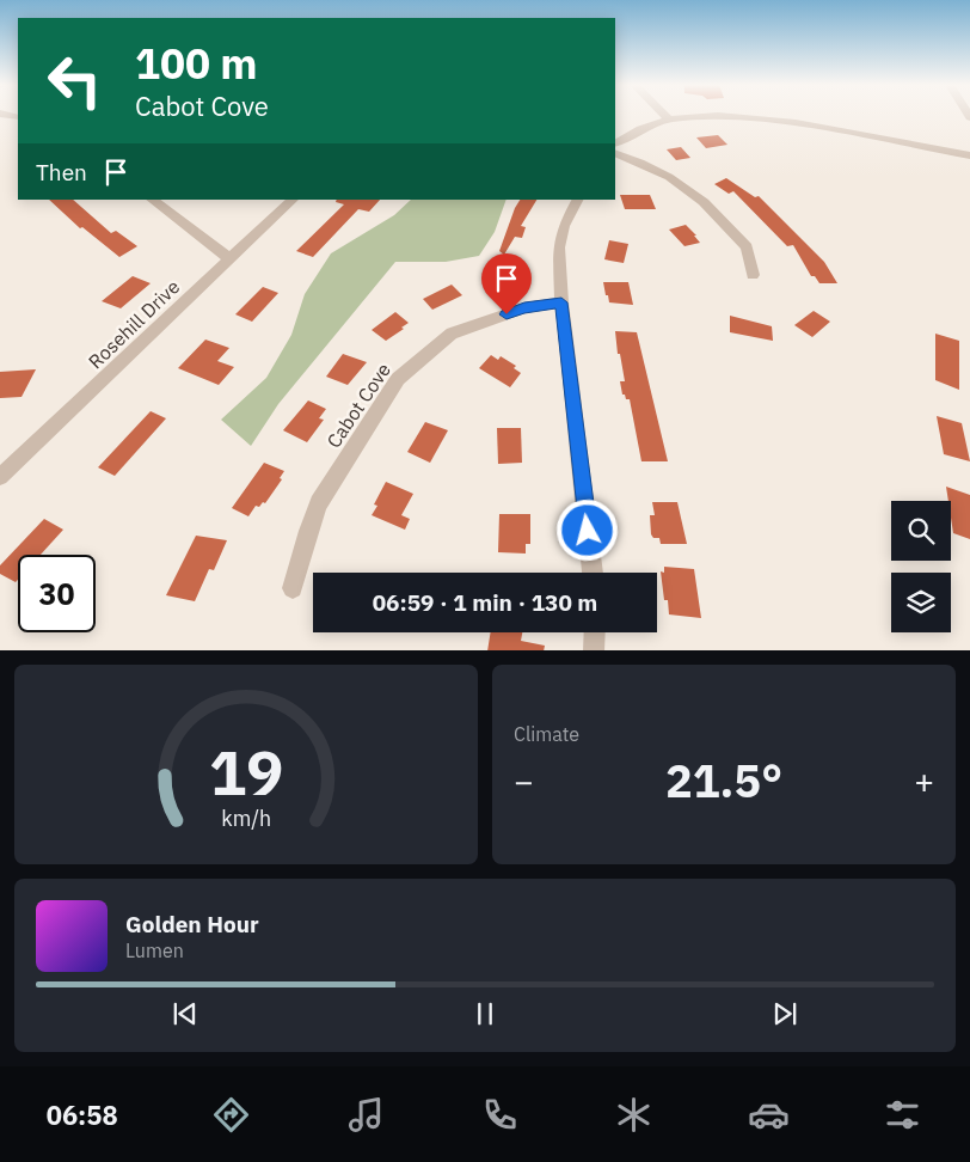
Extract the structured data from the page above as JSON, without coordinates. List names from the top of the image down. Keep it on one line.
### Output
{"streets":{"street":["Rosehill Drive","Cabot Cove"]},"page":{"turn":["100 m","Cabot Cove"],"then":"Then","limit":"30","trip":"06:59 · 1 min · 130 m","tile":"Climate","heat":["−","21.5°","+"],"song":["Golden Hour","Lumen"],"tabs":"06:58","gauge":["19","km/h"]}}
